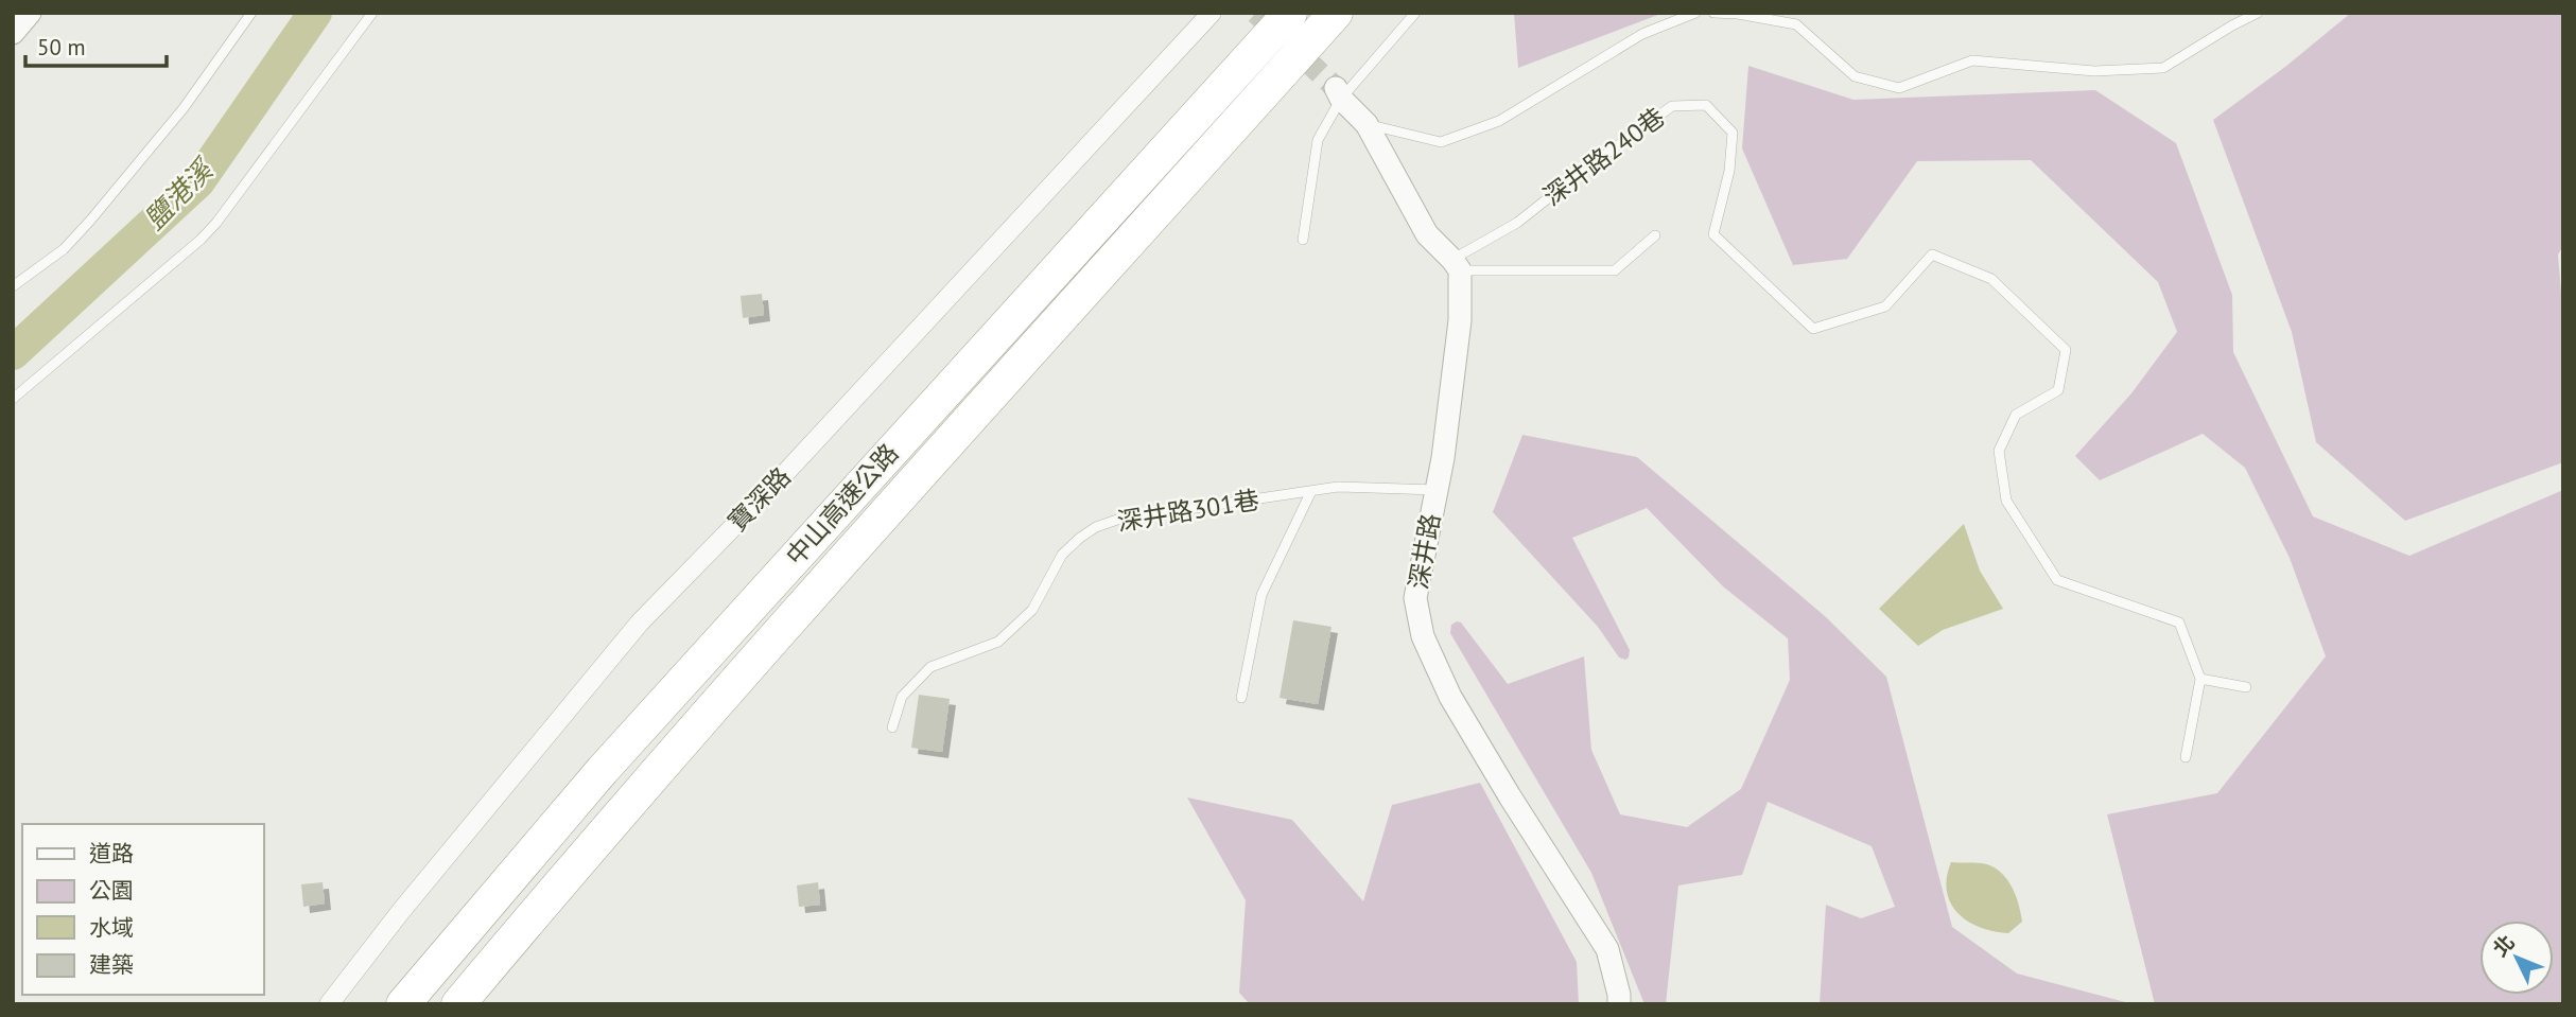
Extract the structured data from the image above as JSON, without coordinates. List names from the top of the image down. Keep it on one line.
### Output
{"streets":{"highway":["中山高速公路"],"street":["寶深路","深井路"],"lane":["深井路240巷","深井路301巷"]},"crossings":[["深井路240巷","深井路"],["深井路301巷","深井路"]],"water":["鹽港溪"],"legend":["道路","公園","水域","建築"],"scale_bar":"50 m","north":"top left"}
